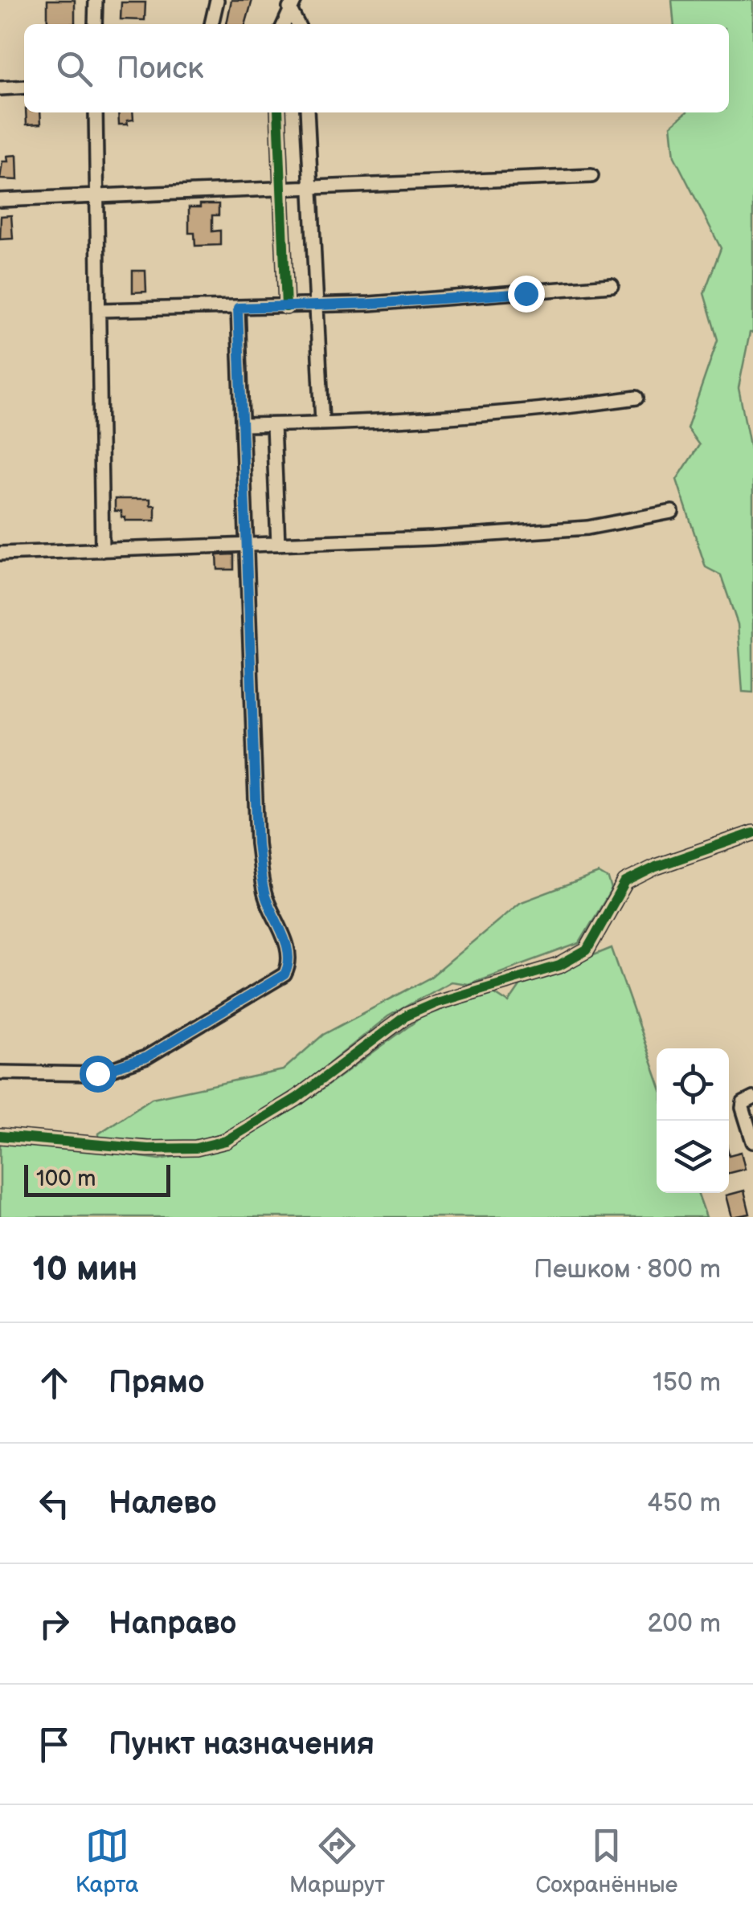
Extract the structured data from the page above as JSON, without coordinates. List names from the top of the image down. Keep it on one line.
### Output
{"scale_bar":"100 m","page":{"search":"Поиск","scale":"100 m","heading":["10 мин","Пешком · 800 m"],"list":[["Прямо","150 m"],["Налево","450 m"],["Направо","200 m"],"Пункт назначения"],"nav":["Карта","Маршрут","Сохранённые"]}}
